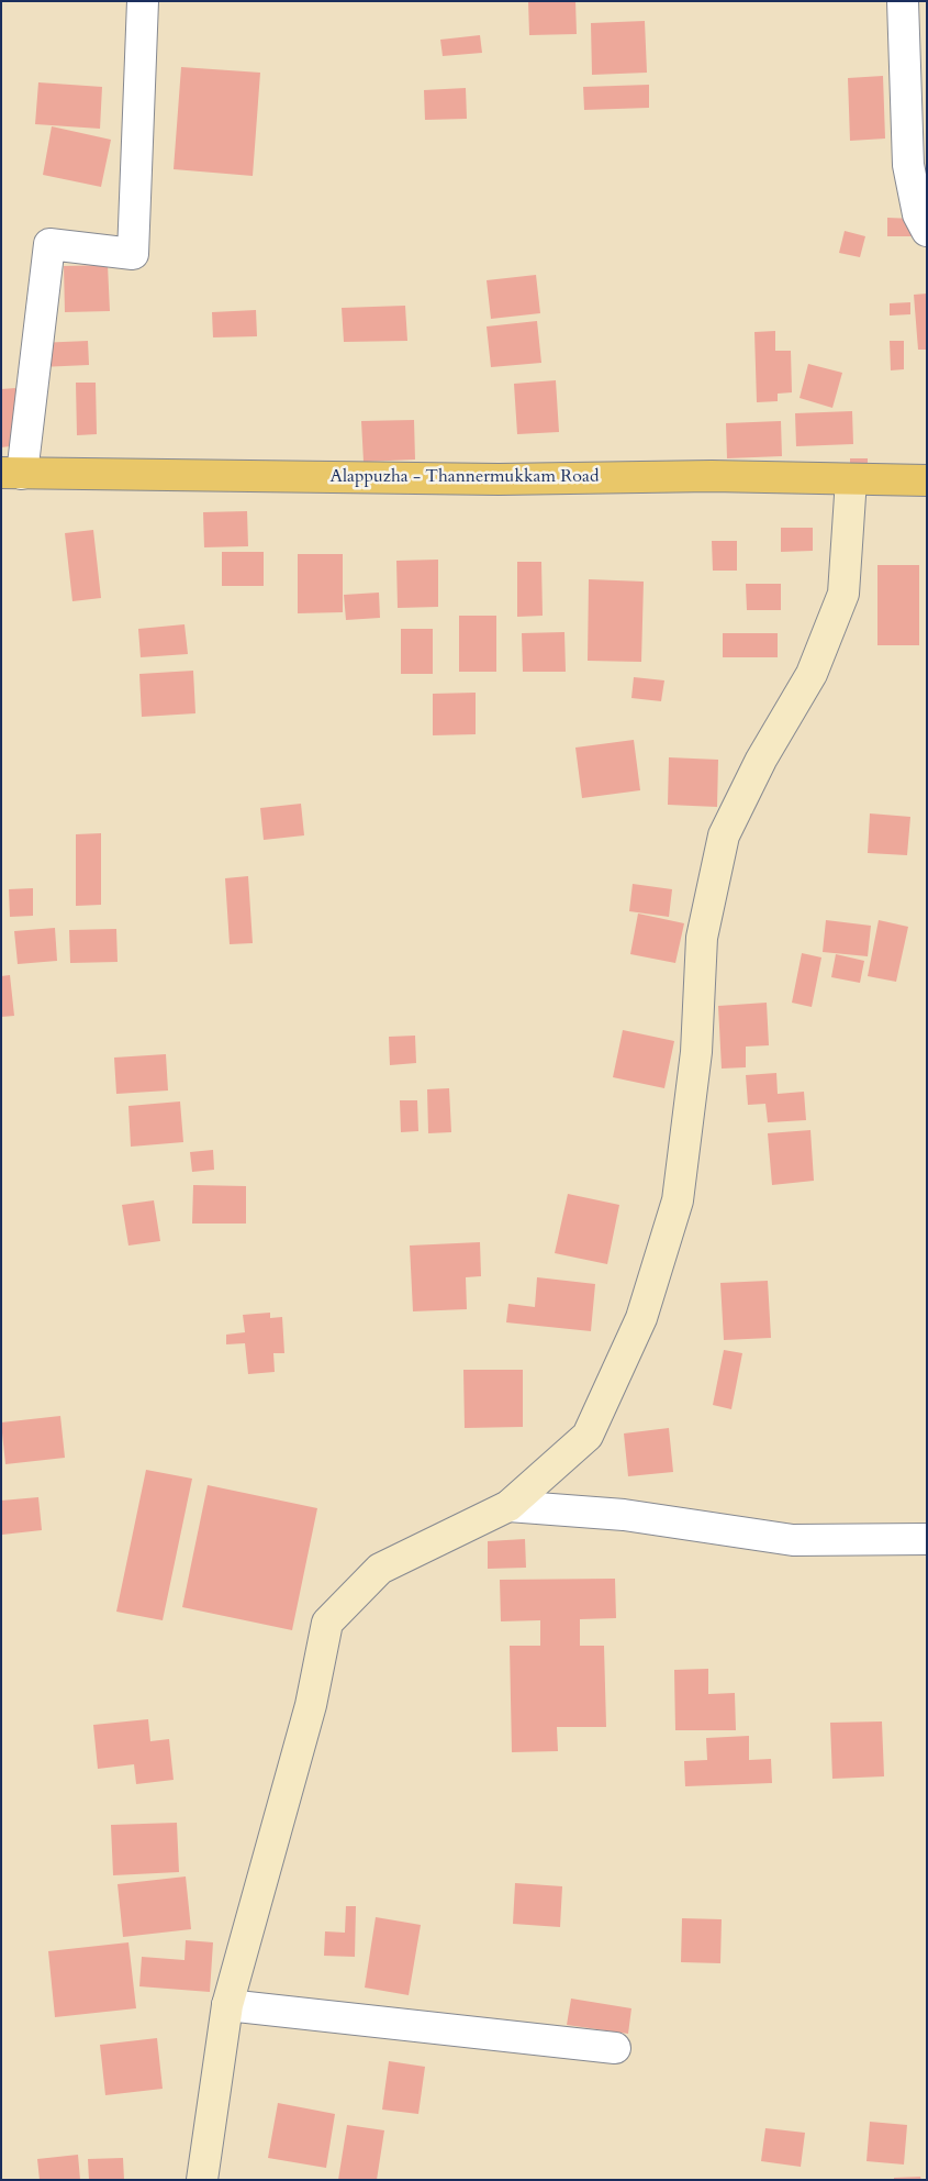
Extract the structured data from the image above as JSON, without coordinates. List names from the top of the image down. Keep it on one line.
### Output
{"streets":{"main road":["Alappuzha - Thannermukkam Road"]}}
